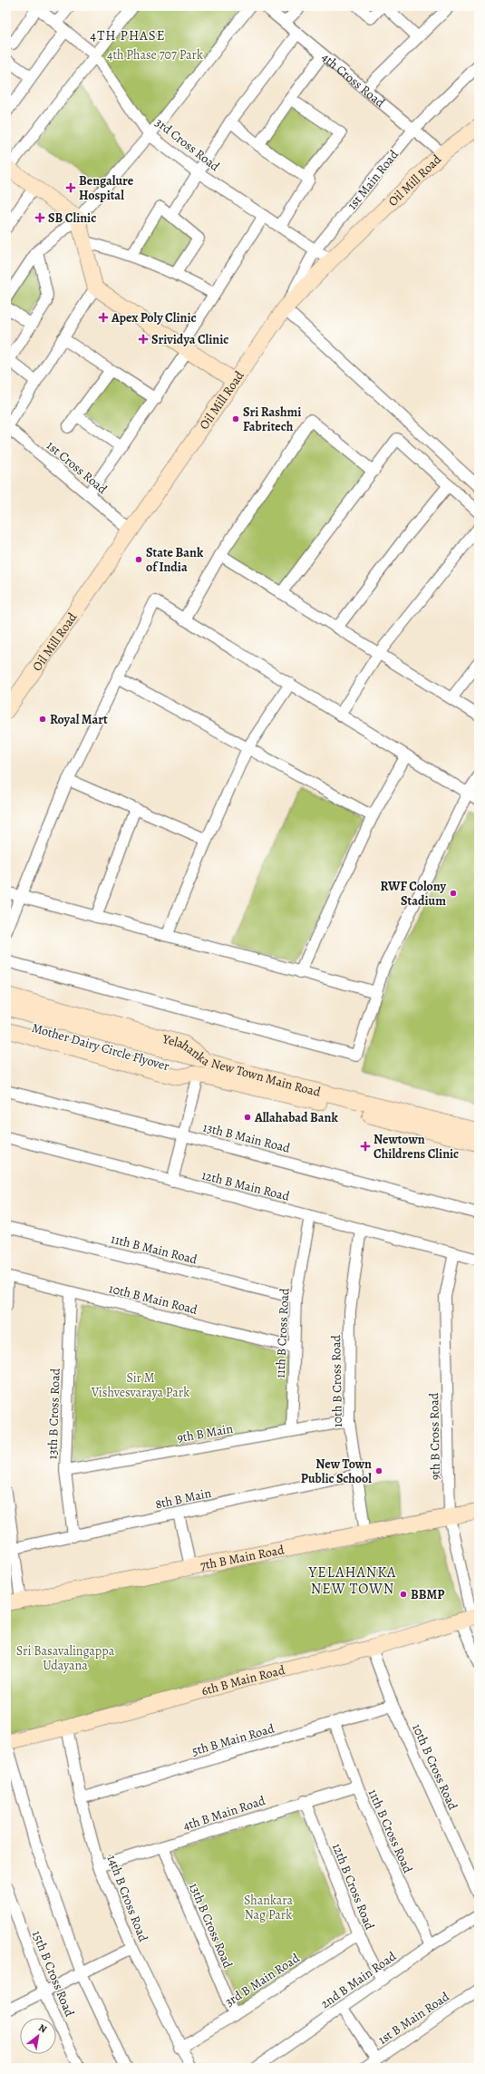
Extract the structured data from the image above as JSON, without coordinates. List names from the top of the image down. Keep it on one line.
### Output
{"streets":{"main road":["Oil Mill Road","Mother Dairy Circle Flyover","Yelahanka New Town Main Road","7th B Main Road","6th B Main Road"],"street":["4th Cross Road","3rd Cross Road","1st Main Road","1st Cross Road","13th B Main Road","12th B Main Road","11th B Main Road","10th B Main Road","11th B Cross Road","10th B Cross Road","13th B Cross Road","9th B Main","9th B Cross Road","8th B Main","5th B Main Road","4th B Main Road","12th B Cross Road","14th B Cross Road","15th B Cross Road","3rd B Main Road","2nd B Main Road","1st B Main Road"]},"crossings":[["4th Cross Road","1st Main Road"],["4th Cross Road","Oil Mill Road"],["3rd Cross Road","1st Main Road"],["3rd Cross Road","Oil Mill Road"],["1st Main Road","Oil Mill Road"],["Oil Mill Road","1st Cross Road"],["Mother Dairy Circle Flyover","Yelahanka New Town Main Road"],["12th B Main Road","11th B Cross Road"],["12th B Main Road","10th B Cross Road"],["12th B Main Road","9th B Cross Road"],["11th B Main Road","11th B Cross Road"],["10th B Main Road","11th B Cross Road"],["10th B Main Road","13th B Cross Road"],["11th B Cross Road","9th B Main"],["11th B Cross Road","5th B Main Road"],["11th B Cross Road","4th B Main Road"],["11th B Cross Road","2nd B Main Road"],["10th B Cross Road","9th B Main"],["10th B Cross Road","8th B Main"],["10th B Cross Road","7th B Main Road"],["10th B Cross Road","6th B Main Road"],["10th B Cross Road","5th B Main Road"],["13th B Cross Road","9th B Main"],["13th B Cross Road","8th B Main"],["13th B Cross Road","4th B Main Road"],["13th B Cross Road","3rd B Main Road"],["9th B Cross Road","7th B Main Road"],["9th B Cross Road","6th B Main Road"],["6th B Main Road","14th B Cross Road"],["5th B Main Road","14th B Cross Road"],["4th B Main Road","12th B Cross Road"],["4th B Main Road","14th B Cross Road"],["12th B Cross Road","3rd B Main Road"],["12th B Cross Road","2nd B Main Road"],["14th B Cross Road","3rd B Main Road"]],"districts":["4TH PHASE","YELAHANKA NEW TOWN"],"parks":["4th Phase 707 Park","Sir M Vishvesvaraya Park","Sri Basavalingappa Udayana","Shankara Nag Park"],"places":{"health":["Bengalure Hospital","SB Clinic","Apex Poly Clinic","Srividya Clinic","Newtown Childrens Clinic"],"other":["Sri Rashmi Fabritech","State Bank of India","Royal Mart","RWF Colony Stadium","Allahabad Bank","New Town Public School","BBMP"]},"north":"top right"}
